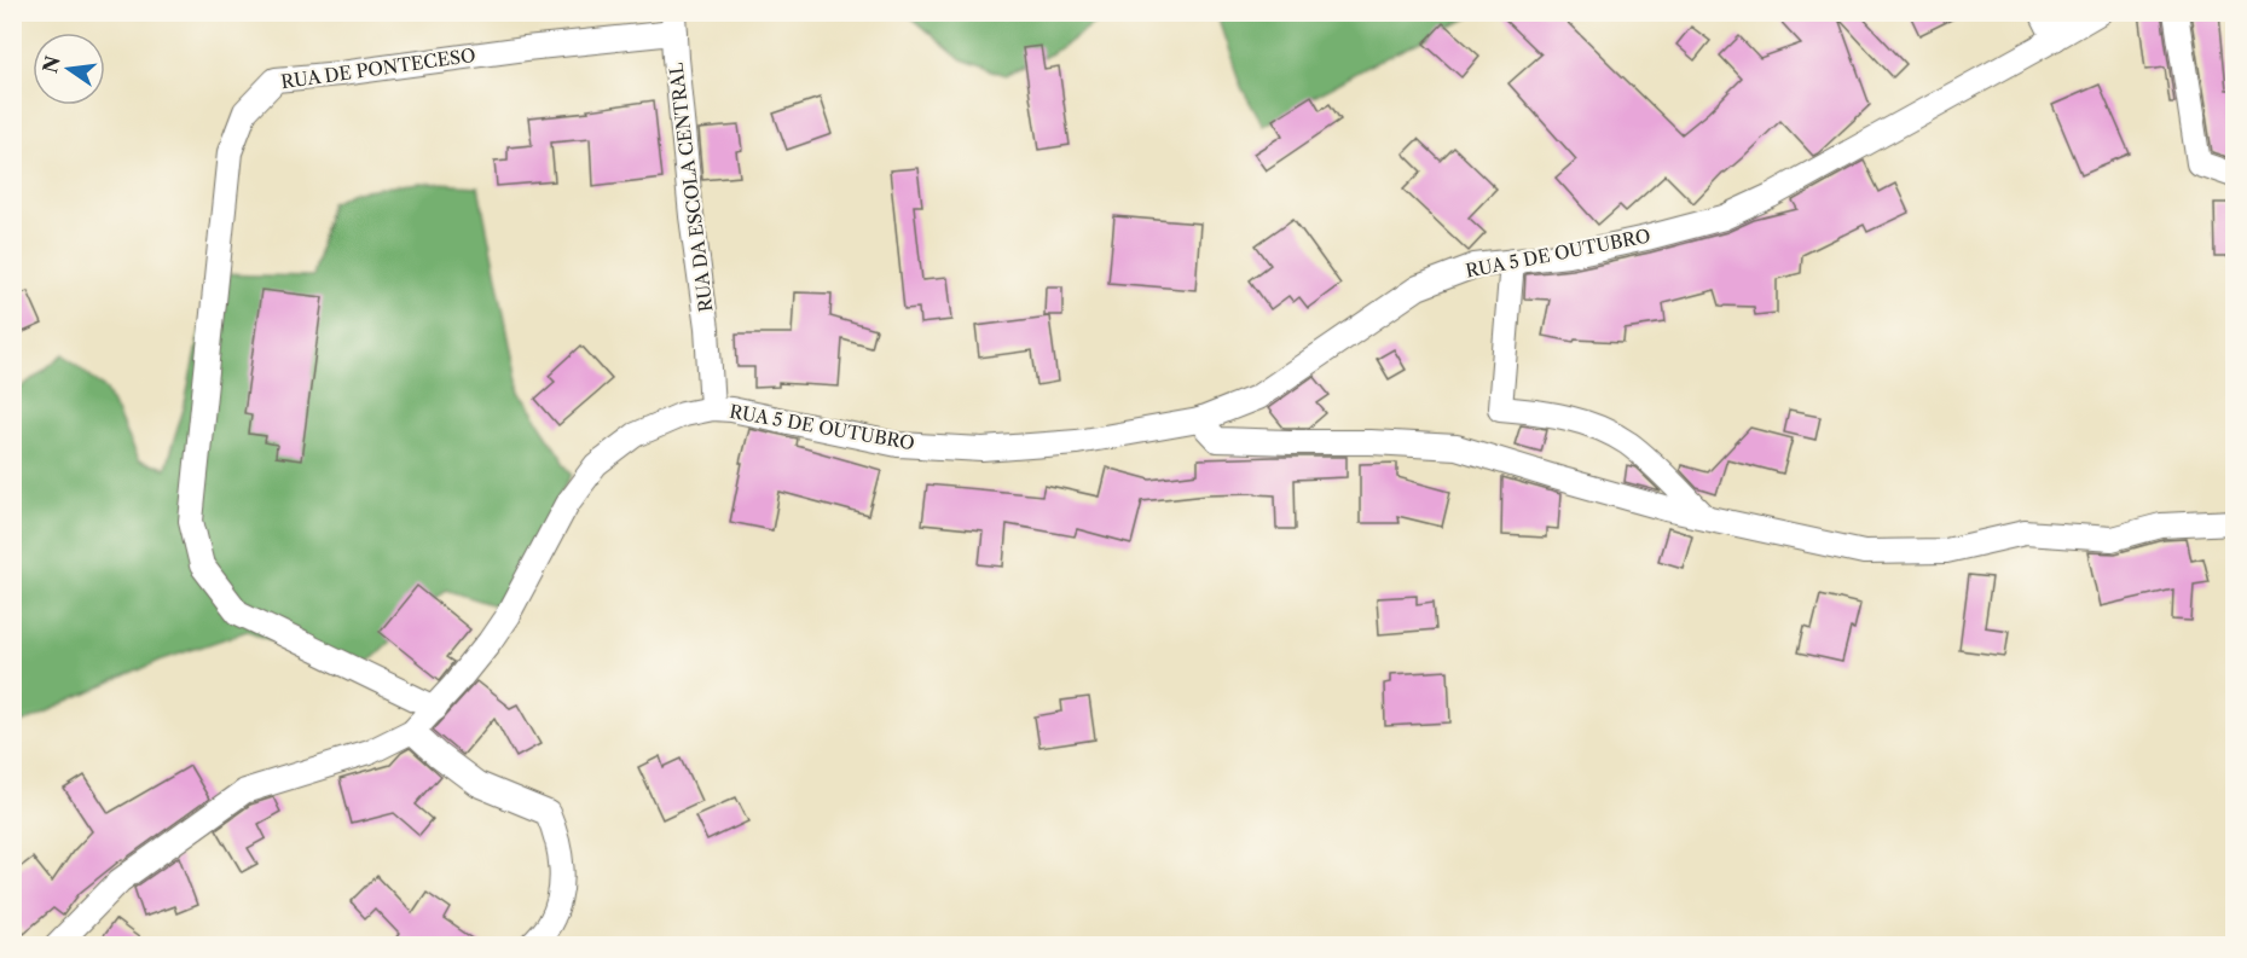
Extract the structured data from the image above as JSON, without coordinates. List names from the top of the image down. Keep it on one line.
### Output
{"streets":{"street":["RUA DE PONTECESO","RUA DA ESCOLA CENTRAL","RUA 5 DE OUTUBRO"]},"crossings":[["RUA DE PONTECESO","RUA DA ESCOLA CENTRAL"],["RUA DE PONTECESO","RUA 5 DE OUTUBRO"],["RUA DA ESCOLA CENTRAL","RUA 5 DE OUTUBRO"]],"north":"left"}
